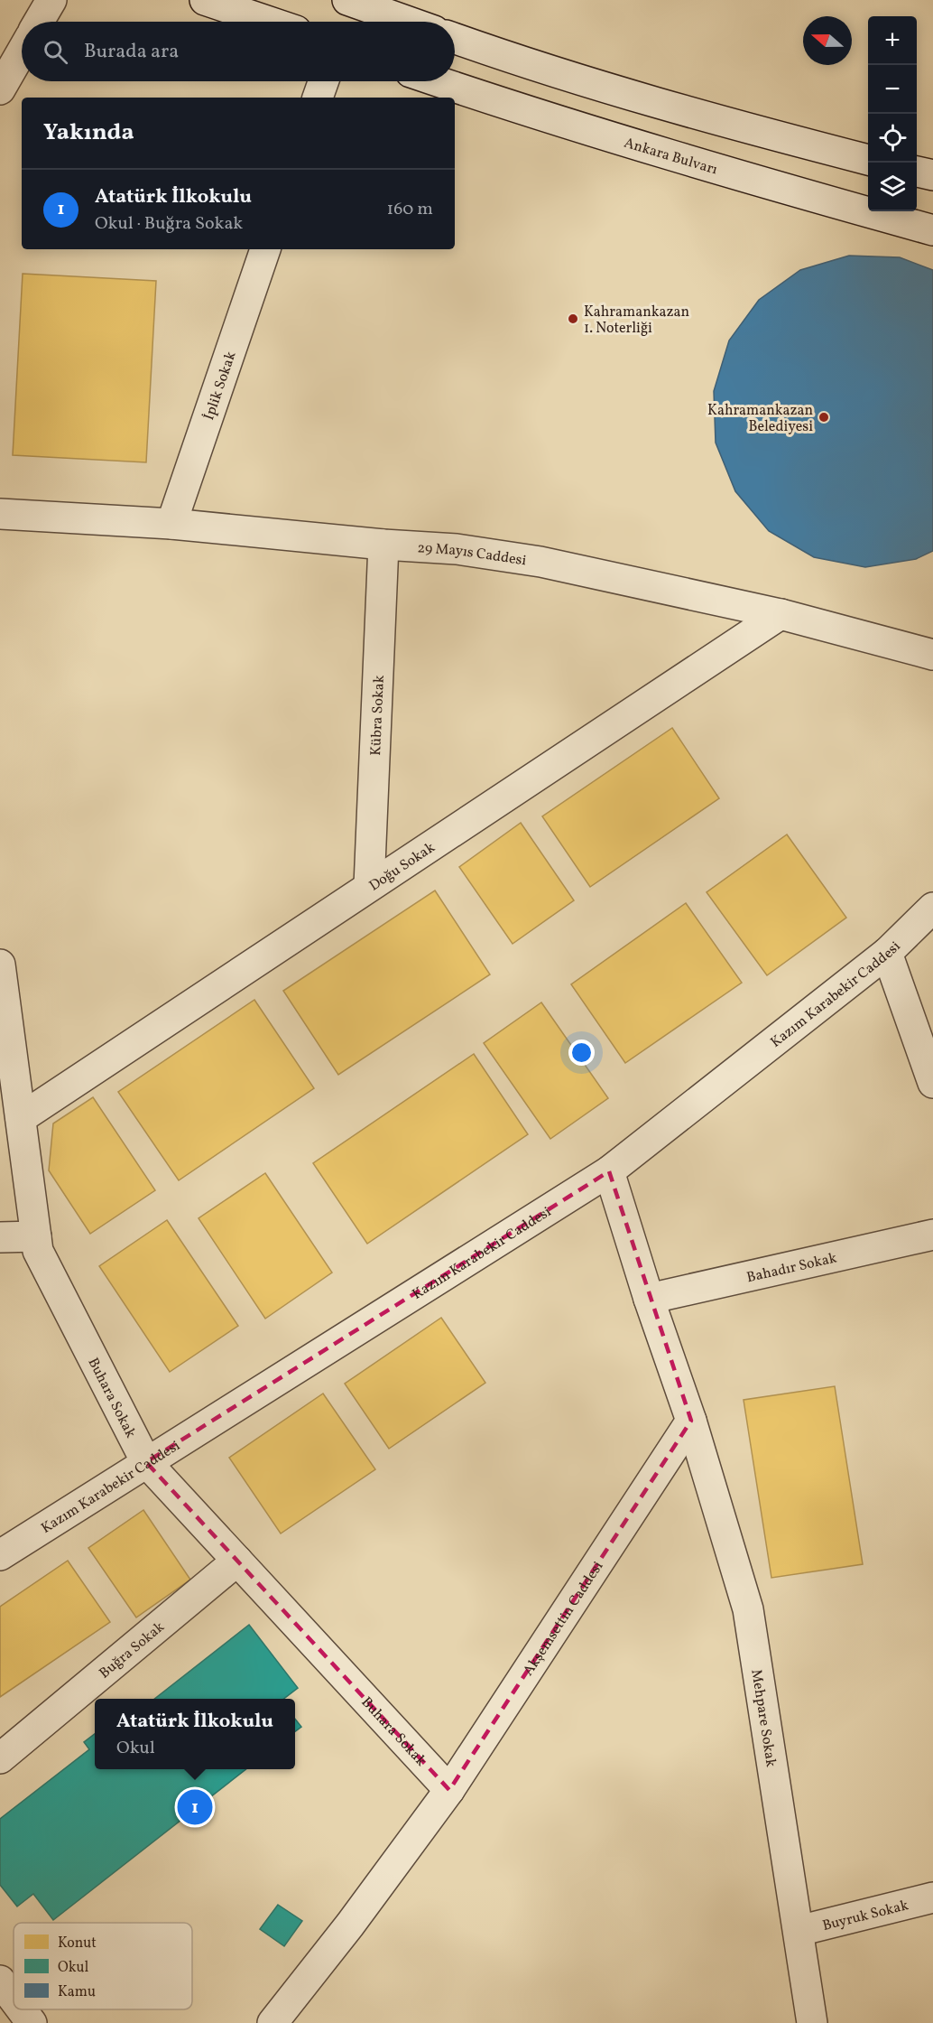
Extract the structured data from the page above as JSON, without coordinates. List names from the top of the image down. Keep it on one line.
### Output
{"streets":{"street":["Ankara Bulvarı","İplik Sokak","29 Mayıs Caddesi","Kübra Sokak","Doğu Sokak","Kazım Karabekir Caddesi","Bahadır Sokak","Buhara Sokak","Akşemsettin Caddesi","Buğra Sokak","Mehpare Sokak","Buyruk Sokak"]},"crossings":[["İplik Sokak","29 Mayıs Caddesi"],["29 Mayıs Caddesi","Kübra Sokak"],["29 Mayıs Caddesi","Doğu Sokak"],["Kübra Sokak","Doğu Sokak"],["Doğu Sokak","Buhara Sokak"],["Kazım Karabekir Caddesi","Buhara Sokak"],["Buhara Sokak","Akşemsettin Caddesi"],["Buhara Sokak","Buğra Sokak"],["Akşemsettin Caddesi","Mehpare Sokak"],["Mehpare Sokak","Buyruk Sokak"]],"places":["Kahramankazan 1. Noterliği","Kahramankazan Belediyesi"],"legend":["Konut","Okul","Kamu"],"north":"left","page":{"map_buttons":["+","−"],"search":"Burada ara","heading":"Yakında","list":[{"mark":"1","name":"Atatürk İlkokulu","note":"Okul · Buğra Sokak","value":"160 m"}],"popup":["Atatürk İlkokulu","Okul"],"pins":"1"}}
